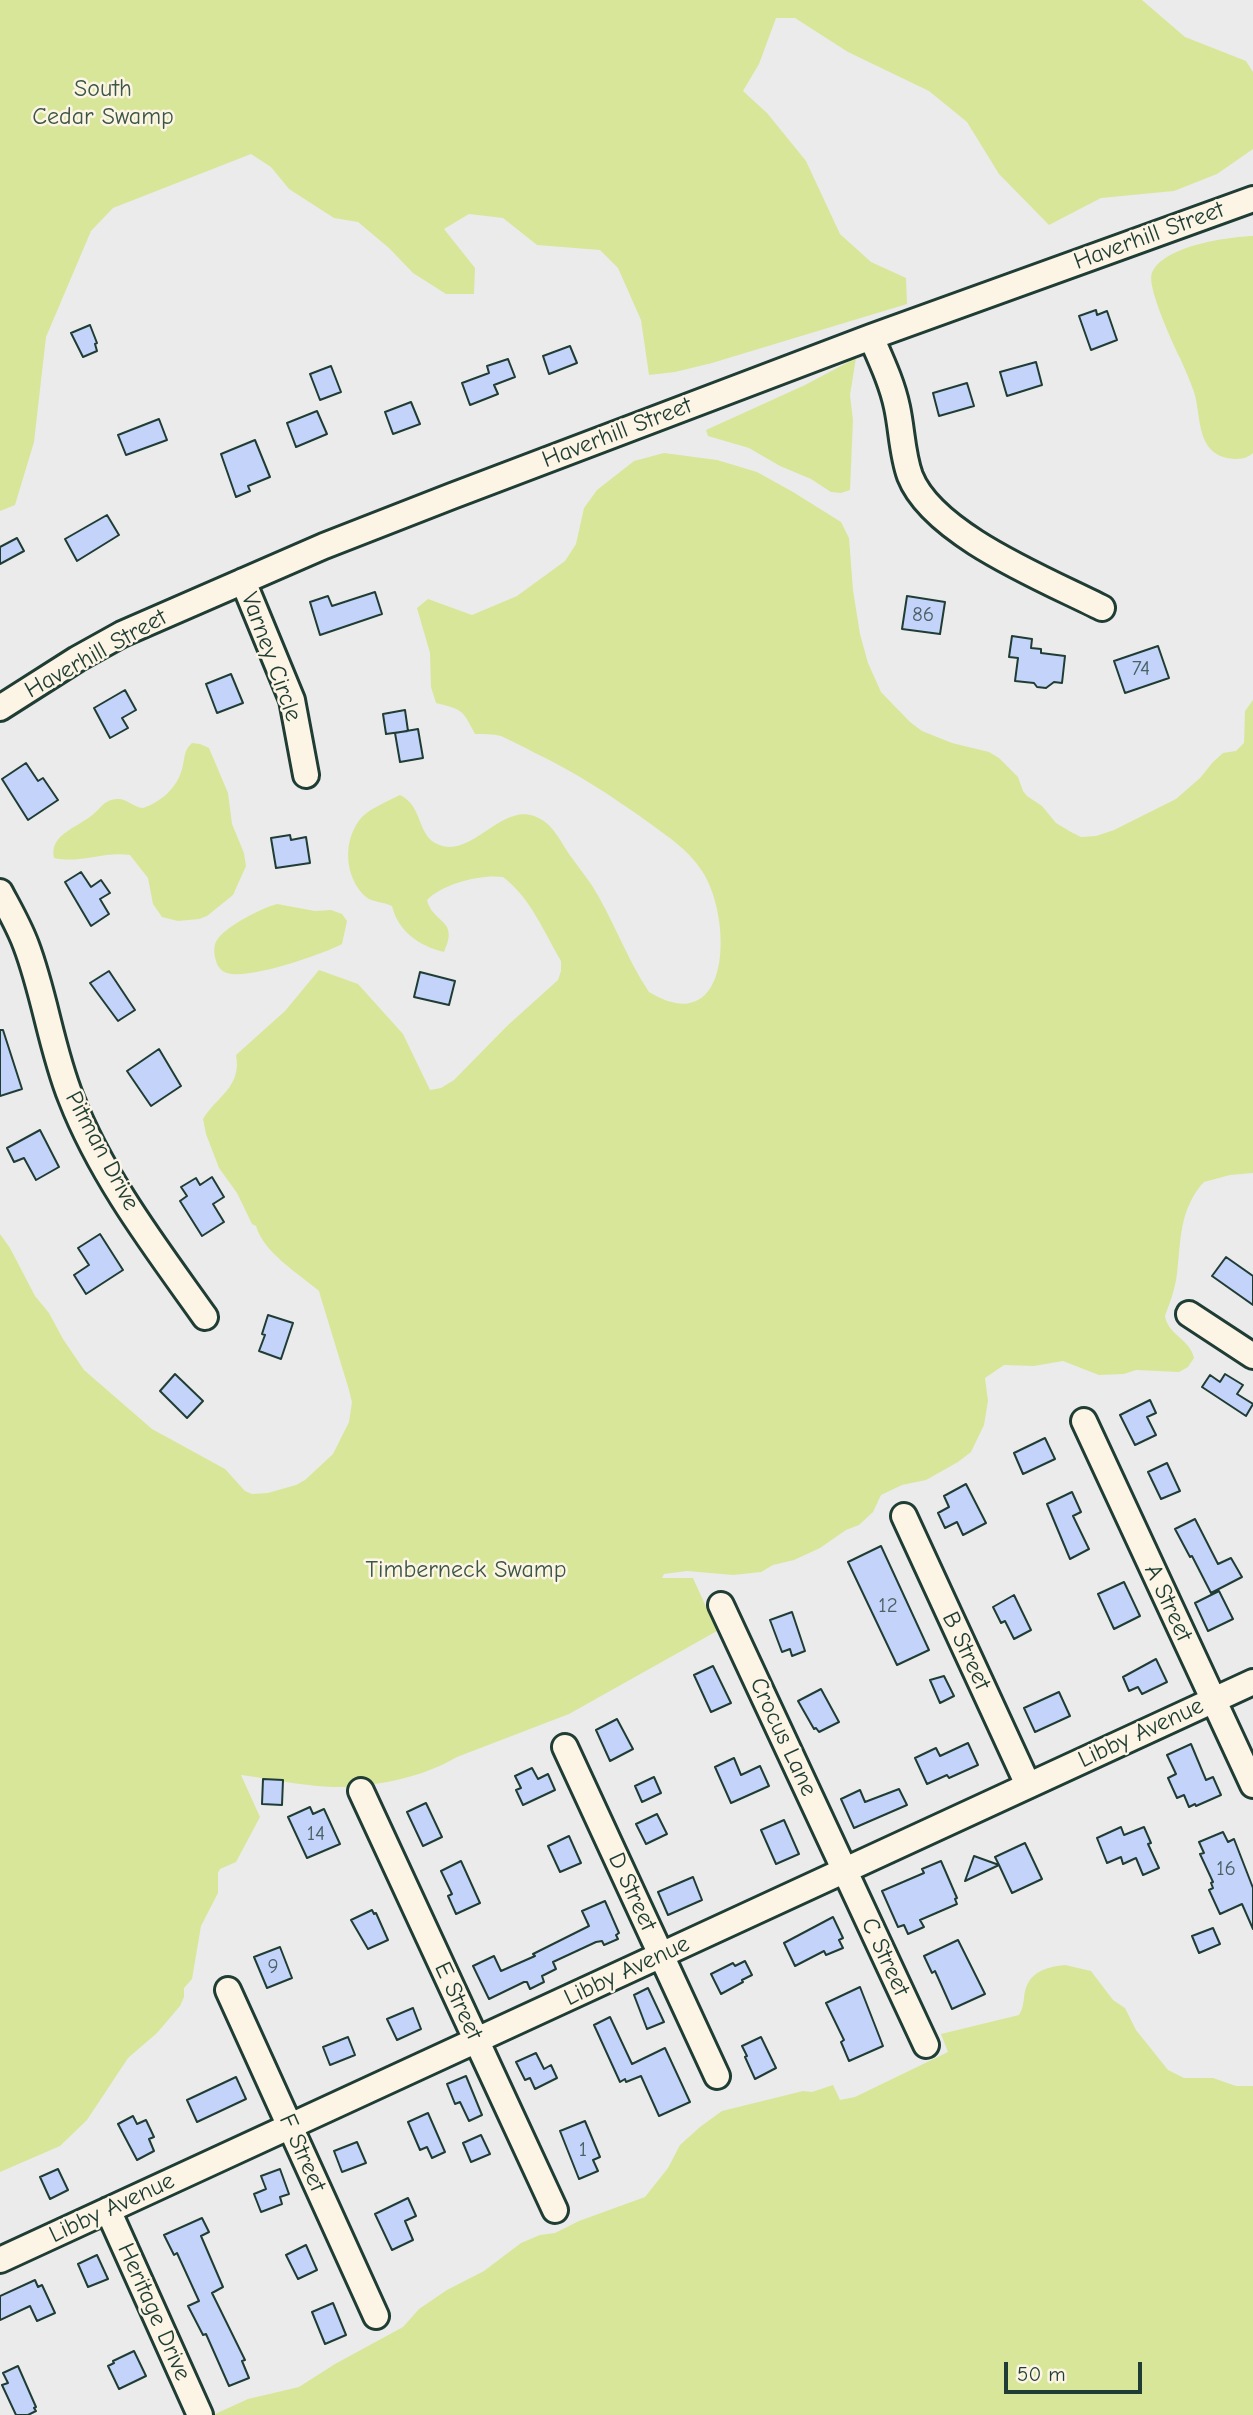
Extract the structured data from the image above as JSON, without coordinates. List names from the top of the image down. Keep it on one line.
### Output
{"streets":{"street":["Haverhill Street","Varney Circle","Pitman Drive","A Street","B Street","Libby Avenue","Crocus Lane","D Street","C Street","E Street","F Street","Heritage Drive"]},"crossings":[["Haverhill Street","Varney Circle"],["A Street","Libby Avenue"],["B Street","Libby Avenue"],["Libby Avenue","Crocus Lane"],["Libby Avenue","D Street"],["Libby Avenue","C Street"],["Libby Avenue","E Street"],["Libby Avenue","F Street"],["Libby Avenue","Heritage Drive"],["Crocus Lane","C Street"]],"parks":["South Cedar Swamp","Timberneck Swamp"],"house_numbers":["86","74","12","14","16","9","1"],"scale_bar":"50 m"}
